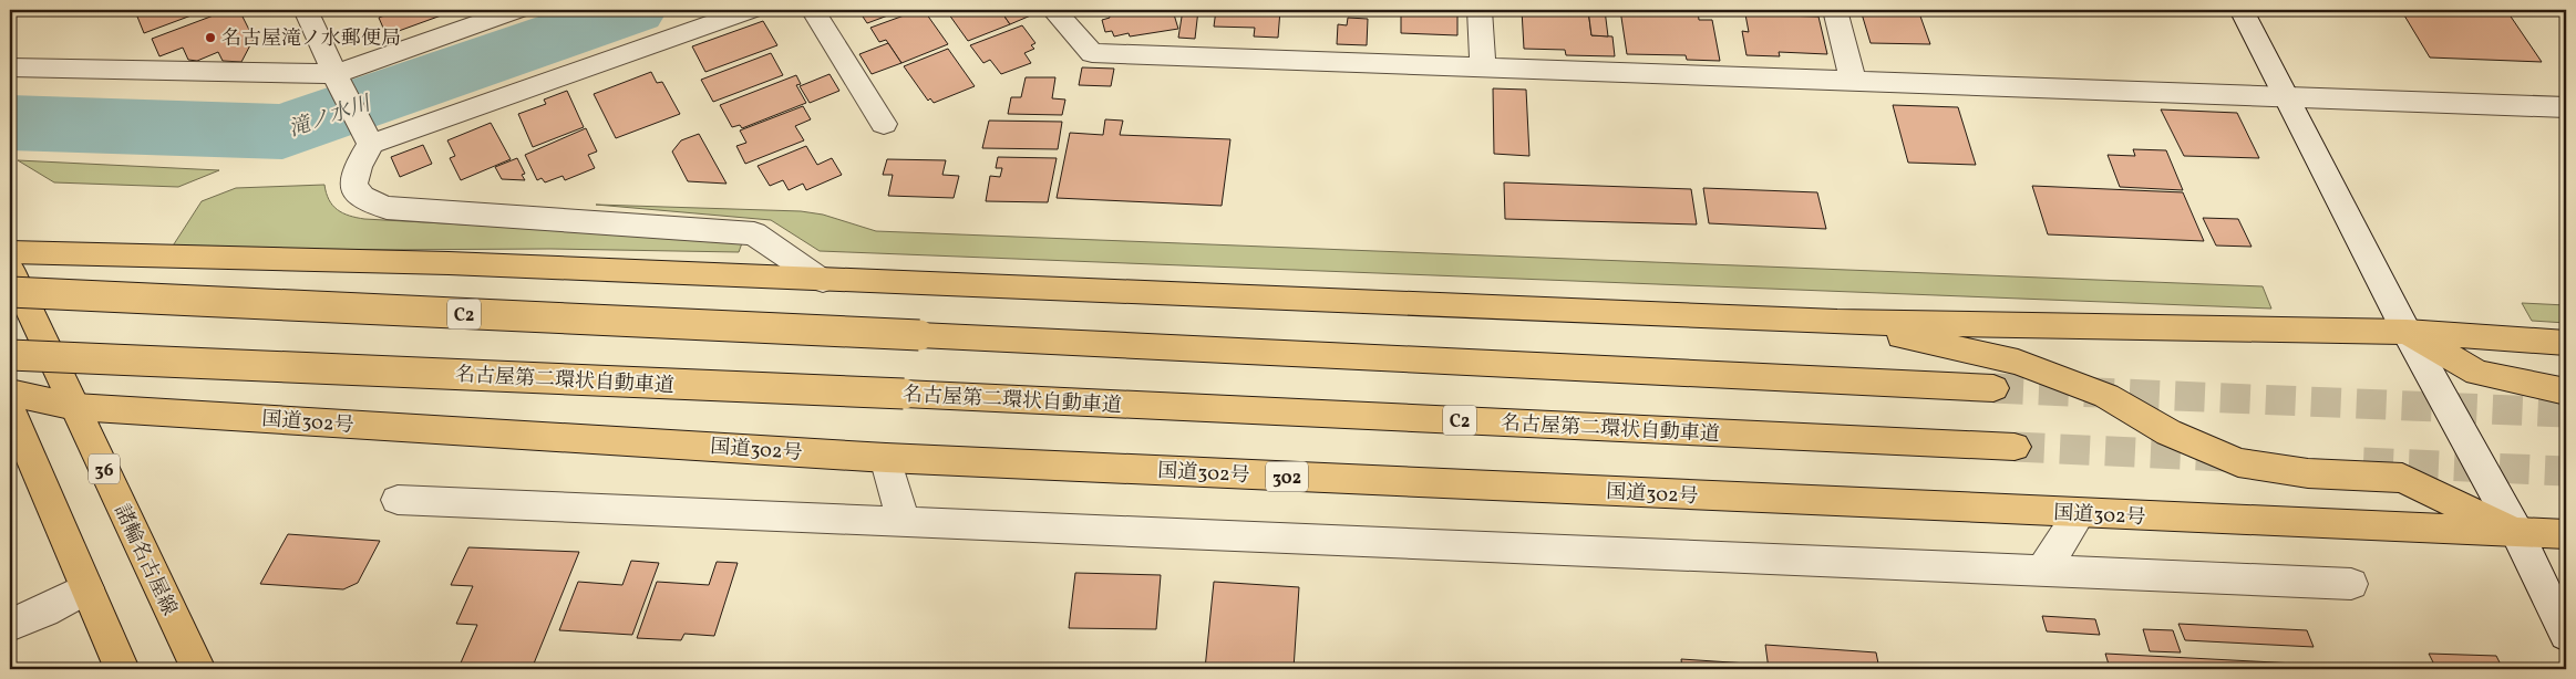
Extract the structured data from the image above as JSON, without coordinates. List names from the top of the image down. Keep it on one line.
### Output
{"streets":{"main road":["C2","名古屋第二環状自動車道","国道302号","36","302","諸輪名古屋線"]},"crossings":[["国道302号","諸輪名古屋線"]],"water":["滝ノ水川"],"places":["名古屋滝ノ水郵便局"]}
